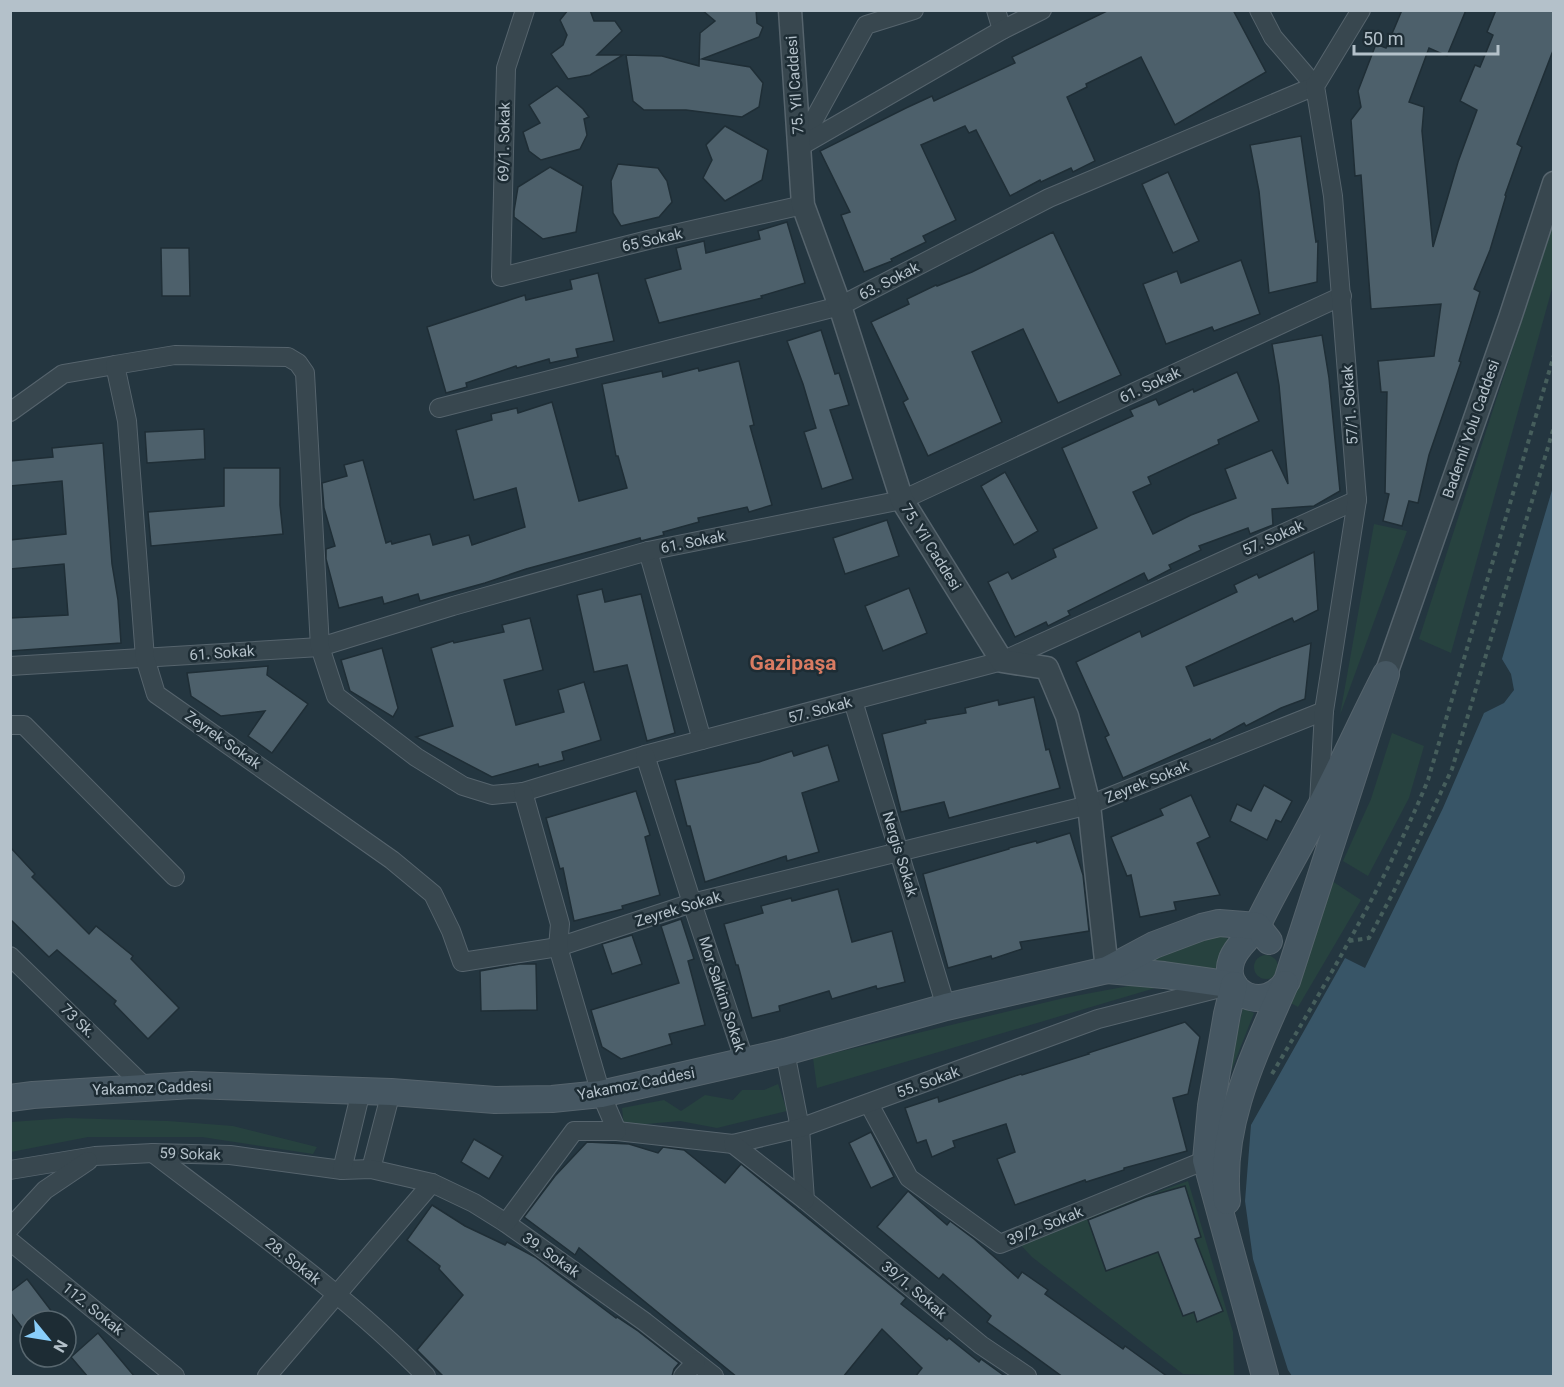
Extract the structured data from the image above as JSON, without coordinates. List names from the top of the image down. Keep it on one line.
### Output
{"streets":{"main road":["Yakamoz Caddesi"],"street":["75. Yil Caddesi","69/1. Sokak","65 Sokak","63. Sokak","61. Sokak","57/1. Sokak","Bademli Yolu Caddesi","57. Sokak","Zeyrek Sokak","Nergis Sokak","Mor Salkim Sokak","73 Sk.","55. Sokak","59 Sokak","39/2. Sokak","39. Sokak","28. Sokak","39/1. Sokak","112. Sokak"]},"crossings":[["75. Yil Caddesi","65 Sokak"],["75. Yil Caddesi","63. Sokak"],["75. Yil Caddesi","61. Sokak"],["75. Yil Caddesi","57. Sokak"],["69/1. Sokak","65 Sokak"],["63. Sokak","57/1. Sokak"],["61. Sokak","57/1. Sokak"],["61. Sokak","57. Sokak"],["61. Sokak","Zeyrek Sokak"],["57/1. Sokak","57. Sokak"],["57/1. Sokak","Zeyrek Sokak"],["57. Sokak","Nergis Sokak"],["57. Sokak","Mor Salkim Sokak"],["Zeyrek Sokak","Nergis Sokak"],["Zeyrek Sokak","Mor Salkim Sokak"],["Nergis Sokak","Yakamoz Caddesi"],["Mor Salkim Sokak","Yakamoz Caddesi"],["73 Sk.","Yakamoz Caddesi"],["55. Sokak","39/2. Sokak"],["55. Sokak","39. Sokak"],["55. Sokak","39/1. Sokak"],["59 Sokak","39. Sokak"],["59 Sokak","28. Sokak"]],"districts":["Gazipaşa"],"scale_bar":"50 m","north":"bottom right"}
